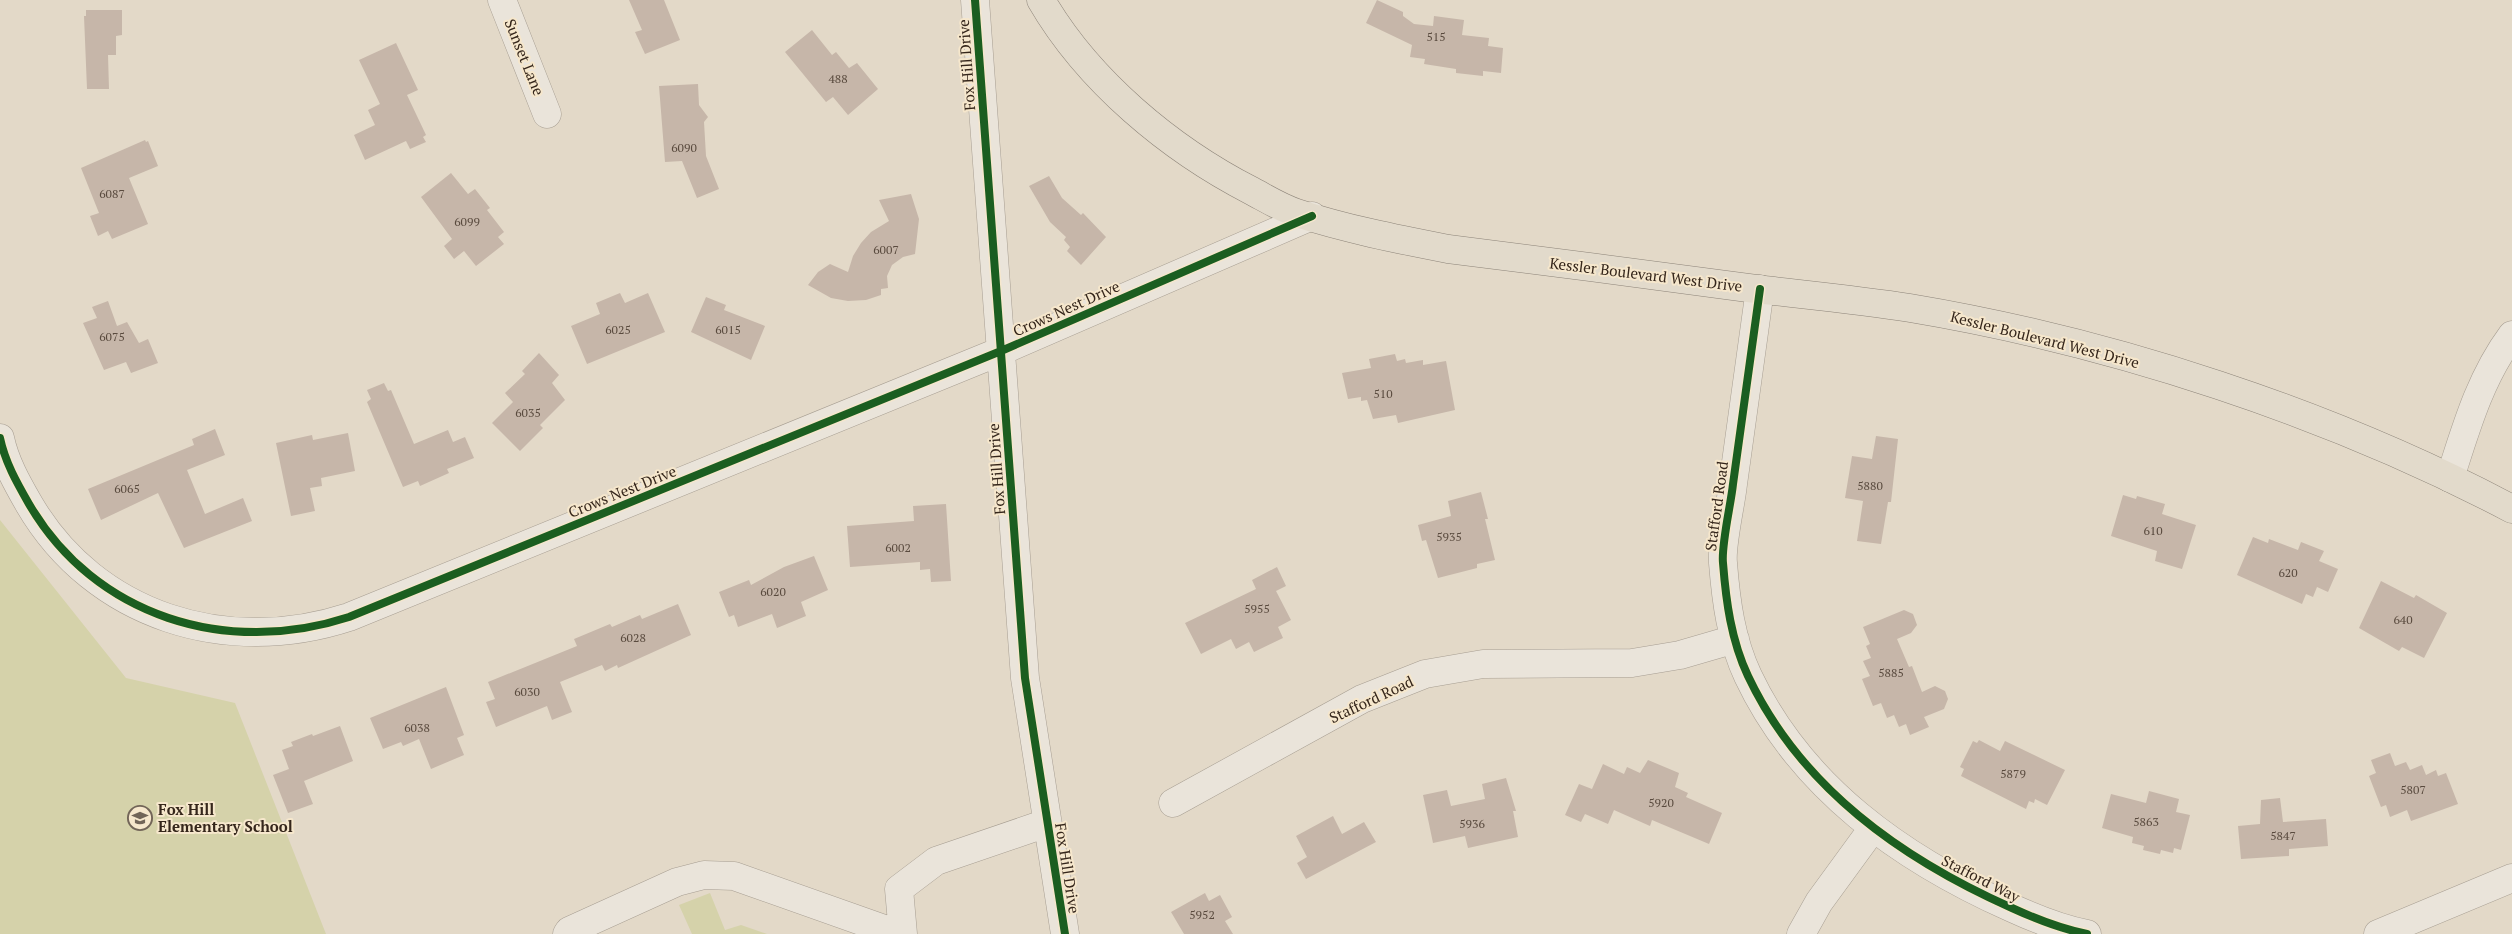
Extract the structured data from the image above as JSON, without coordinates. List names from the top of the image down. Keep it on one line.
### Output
{"streets":{"main road":["Kessler Boulevard West Drive"],"street":["Sunset Lane","Fox Hill Drive","Crows Nest Drive","Stafford Road","Stafford Way"]},"crossings":[["Fox Hill Drive","Crows Nest Drive"],["Kessler Boulevard West Drive","Crows Nest Drive"],["Kessler Boulevard West Drive","Stafford Road"],["Stafford Road","Stafford Way"]],"places":{"school or university":["Fox Hill Elementary School"]},"house_numbers":["515","488","6090","6087","6099","6007","6025","6015","6075","510","6035","5880","6065","610","5935","6002","620","6020","5955","640","6028","5885","6030","6038","5879","5807","5920","5863","5936","5847","5952"]}
